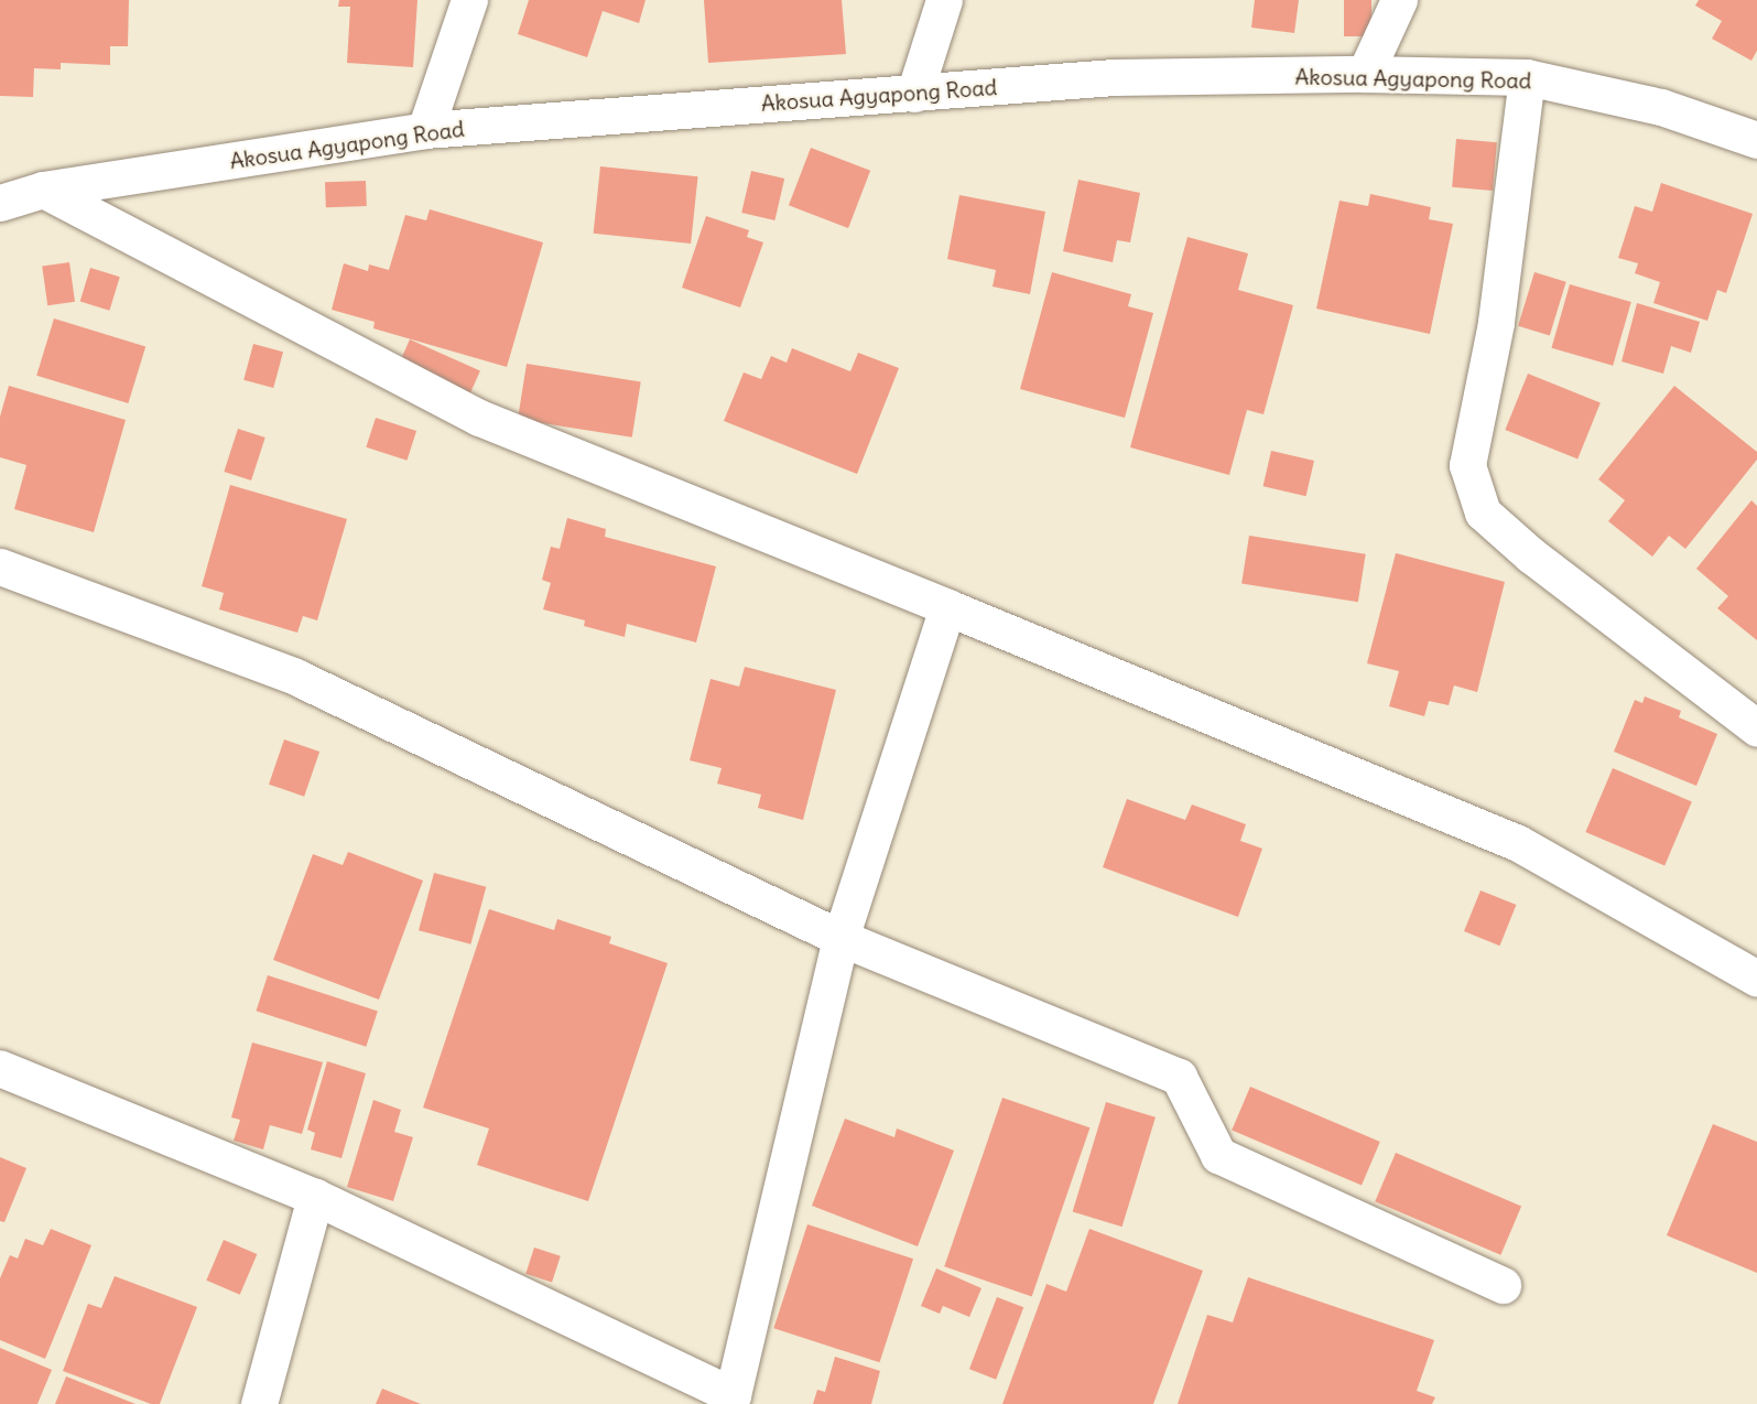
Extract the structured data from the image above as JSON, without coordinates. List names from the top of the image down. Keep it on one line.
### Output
{"streets":{"street":["Akosua Agyapong Road"]}}
